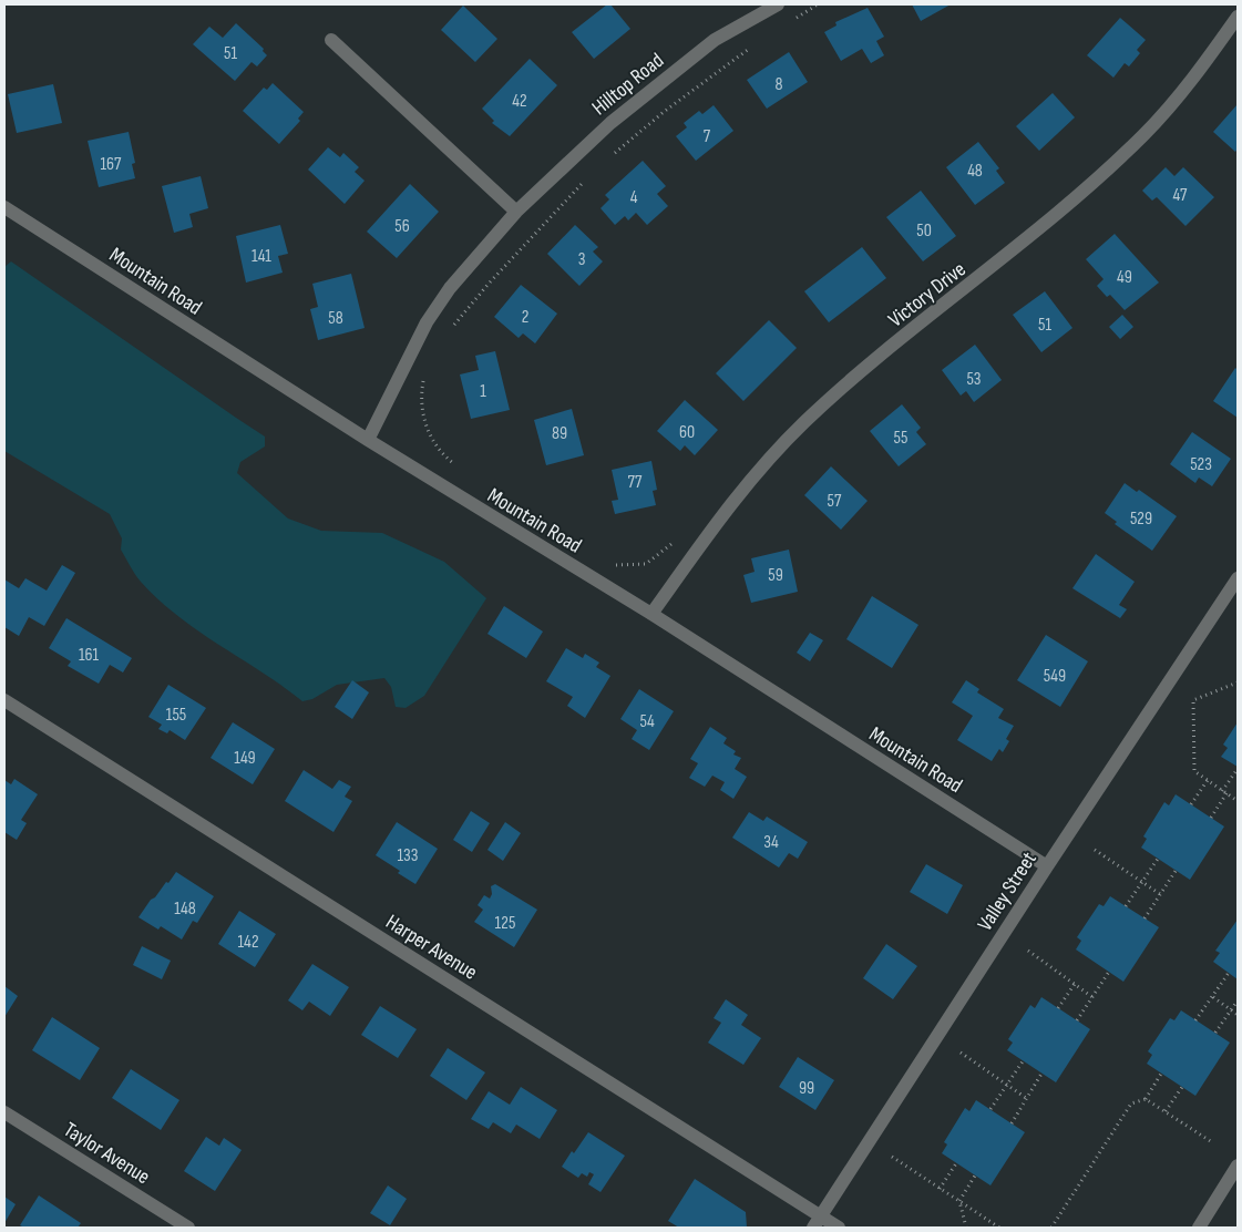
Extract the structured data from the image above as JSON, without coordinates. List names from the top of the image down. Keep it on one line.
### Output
{"streets":{"street":["Hilltop Road","Mountain Road","Victory Drive","Valley Street","Harper Avenue","Taylor Avenue"]},"crossings":[["Hilltop Road","Mountain Road"],["Mountain Road","Victory Drive"],["Mountain Road","Valley Street"],["Valley Street","Harper Avenue"]],"house_numbers":["51","8","42","7","167","48","47","4","56","50","141","3","49","2","58","51","53","1","60","89","55","523","77","57","529","59","161","549","155","54","149","34","133","148","125","142","99"]}
